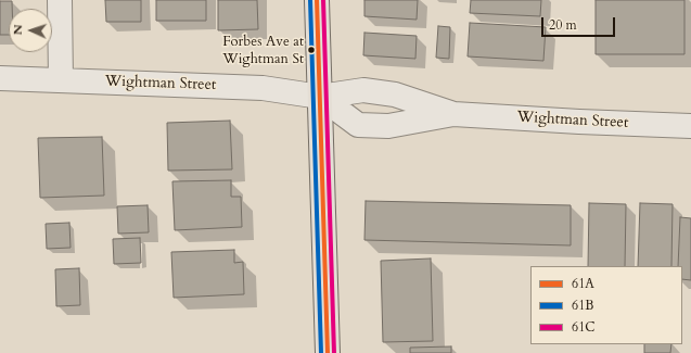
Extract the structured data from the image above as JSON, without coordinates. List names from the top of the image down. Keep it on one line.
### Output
{"streets":{"street":["Wightman Street"]},"places":["Forbes Ave at Wightman St"],"lines":["transit line 61A","transit line 61B","transit line 61C"],"legend":["61A","61B","61C"],"scale_bar":"20 m","north":"left"}
